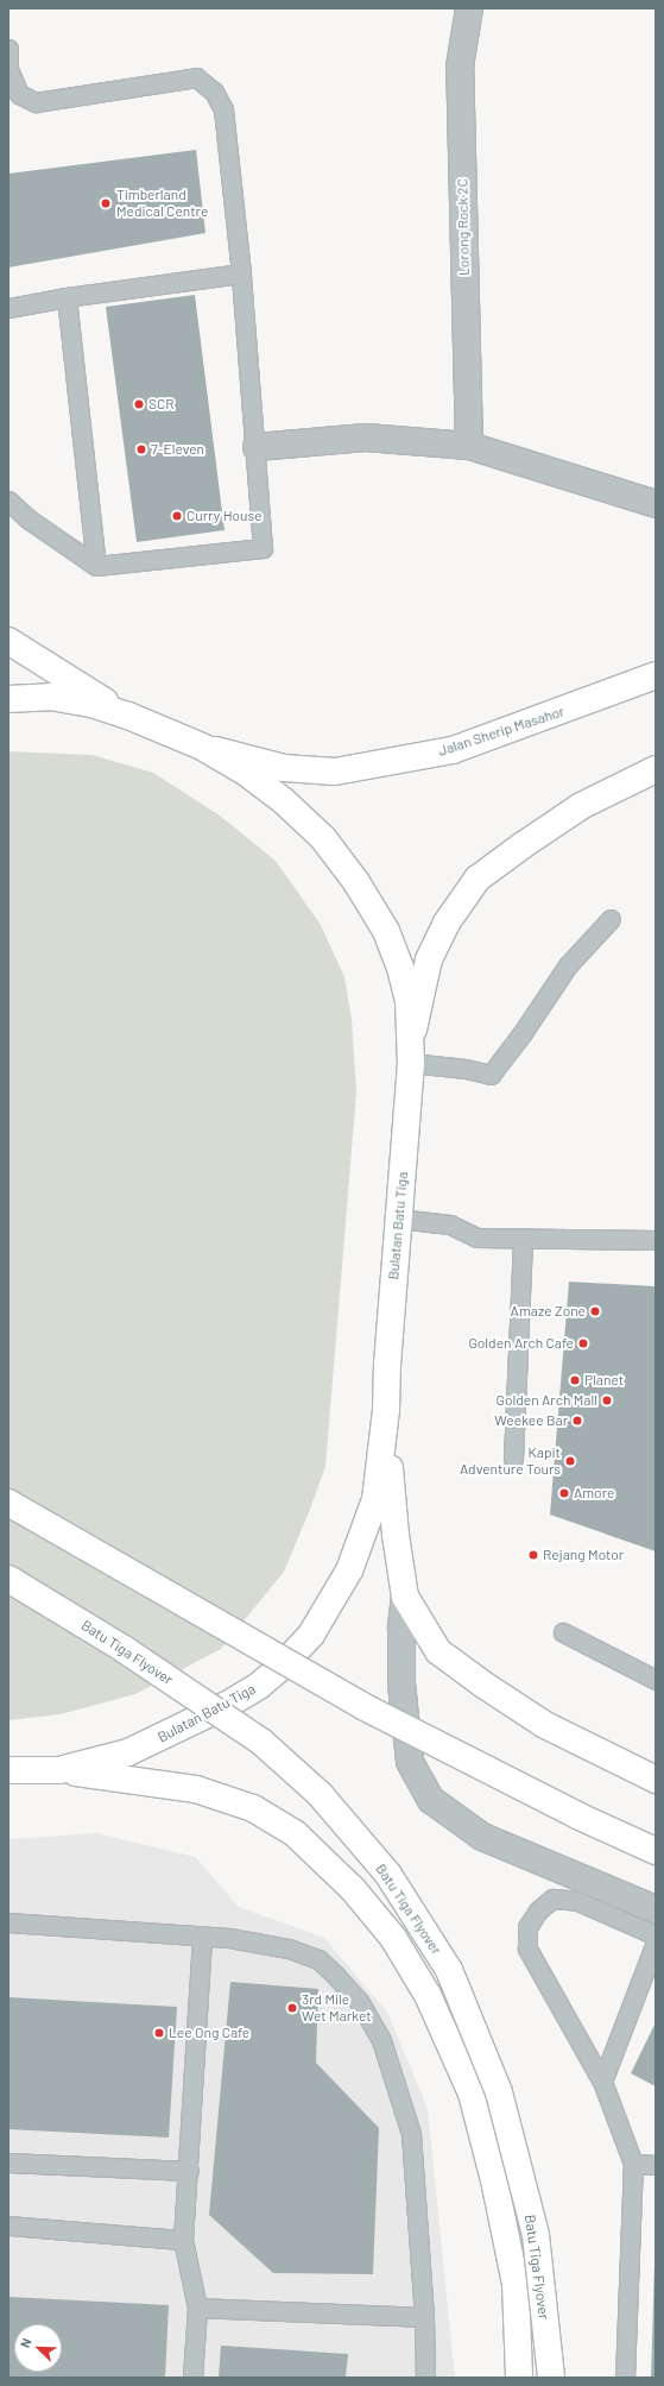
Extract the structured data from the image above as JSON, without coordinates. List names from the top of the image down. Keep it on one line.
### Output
{"streets":{"main road":["Jalan Sherip Masahor","Bulatan Batu Tiga","Batu Tiga Flyover"],"street":["Lorong Rock 2C"]},"crossings":[["Jalan Sherip Masahor","Bulatan Batu Tiga"]],"places":["Timberland Medical Centre","SCR","7-Eleven","Curry House","Amaze Zone","Golden Arch Cafe","Planet","Golden Arch Mall","Weekee Bar","Kapit Adventure Tours","Amore","Rejang Motor","3rd Mile Wet Market","Lee Ong Cafe"],"north":"top left"}
